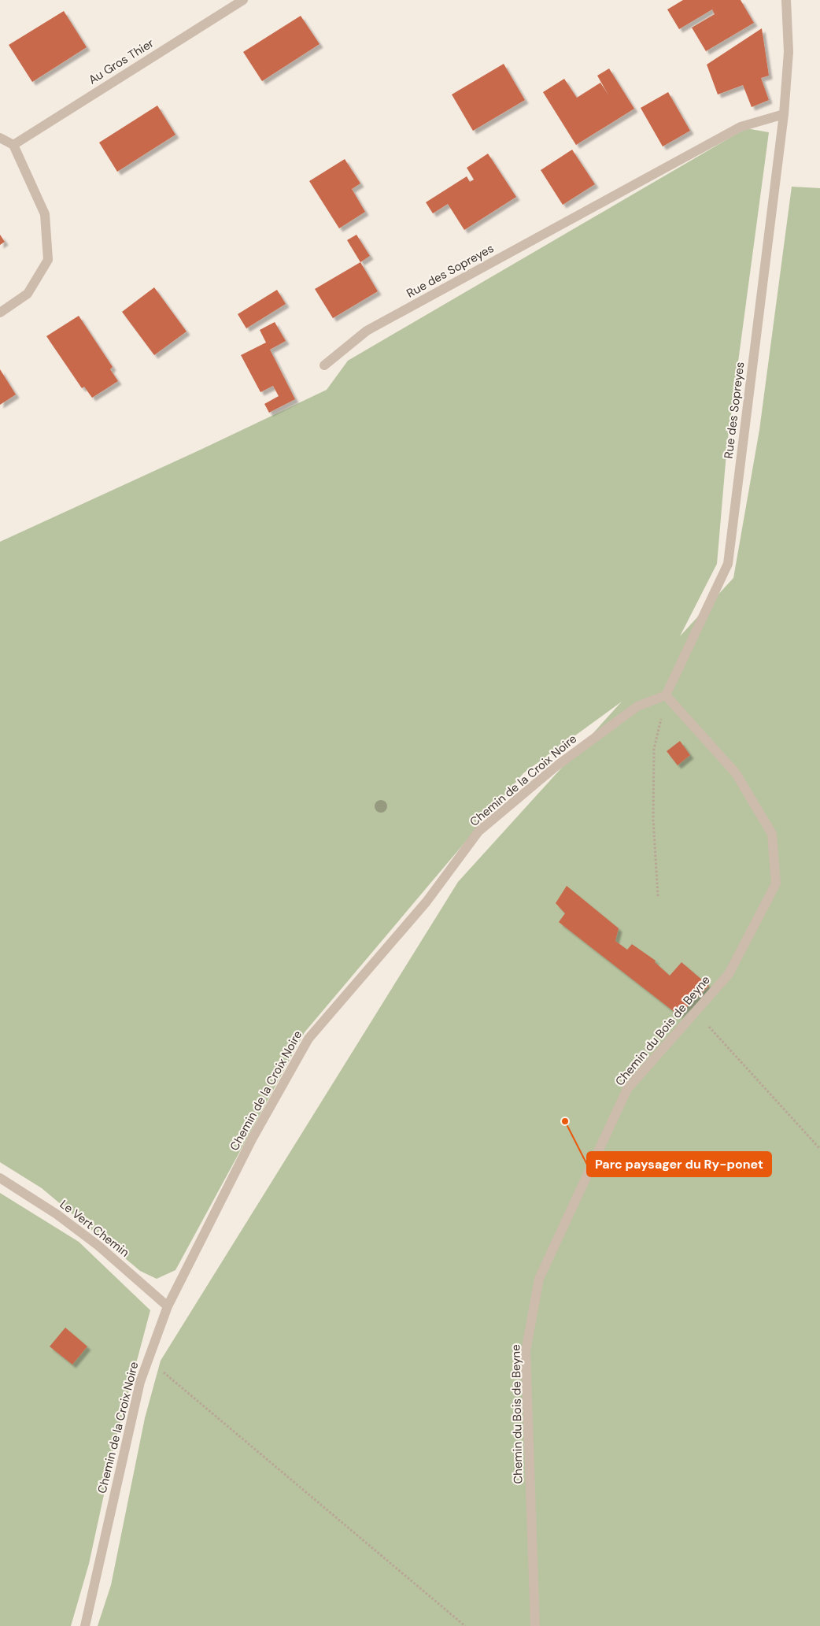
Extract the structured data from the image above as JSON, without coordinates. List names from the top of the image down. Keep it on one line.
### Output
{"streets":{"street":["Au Gros Thier","Rue des Sopreyes","Chemin de la Croix Noire","Chemin du Bois de Beyne","Le Vert Chemin"]},"crossings":[["Rue des Sopreyes","Chemin de la Croix Noire"],["Rue des Sopreyes","Chemin du Bois de Beyne"],["Chemin de la Croix Noire","Chemin du Bois de Beyne"],["Chemin de la Croix Noire","Le Vert Chemin"]],"places":["Parc paysager du Ry-ponet"]}
